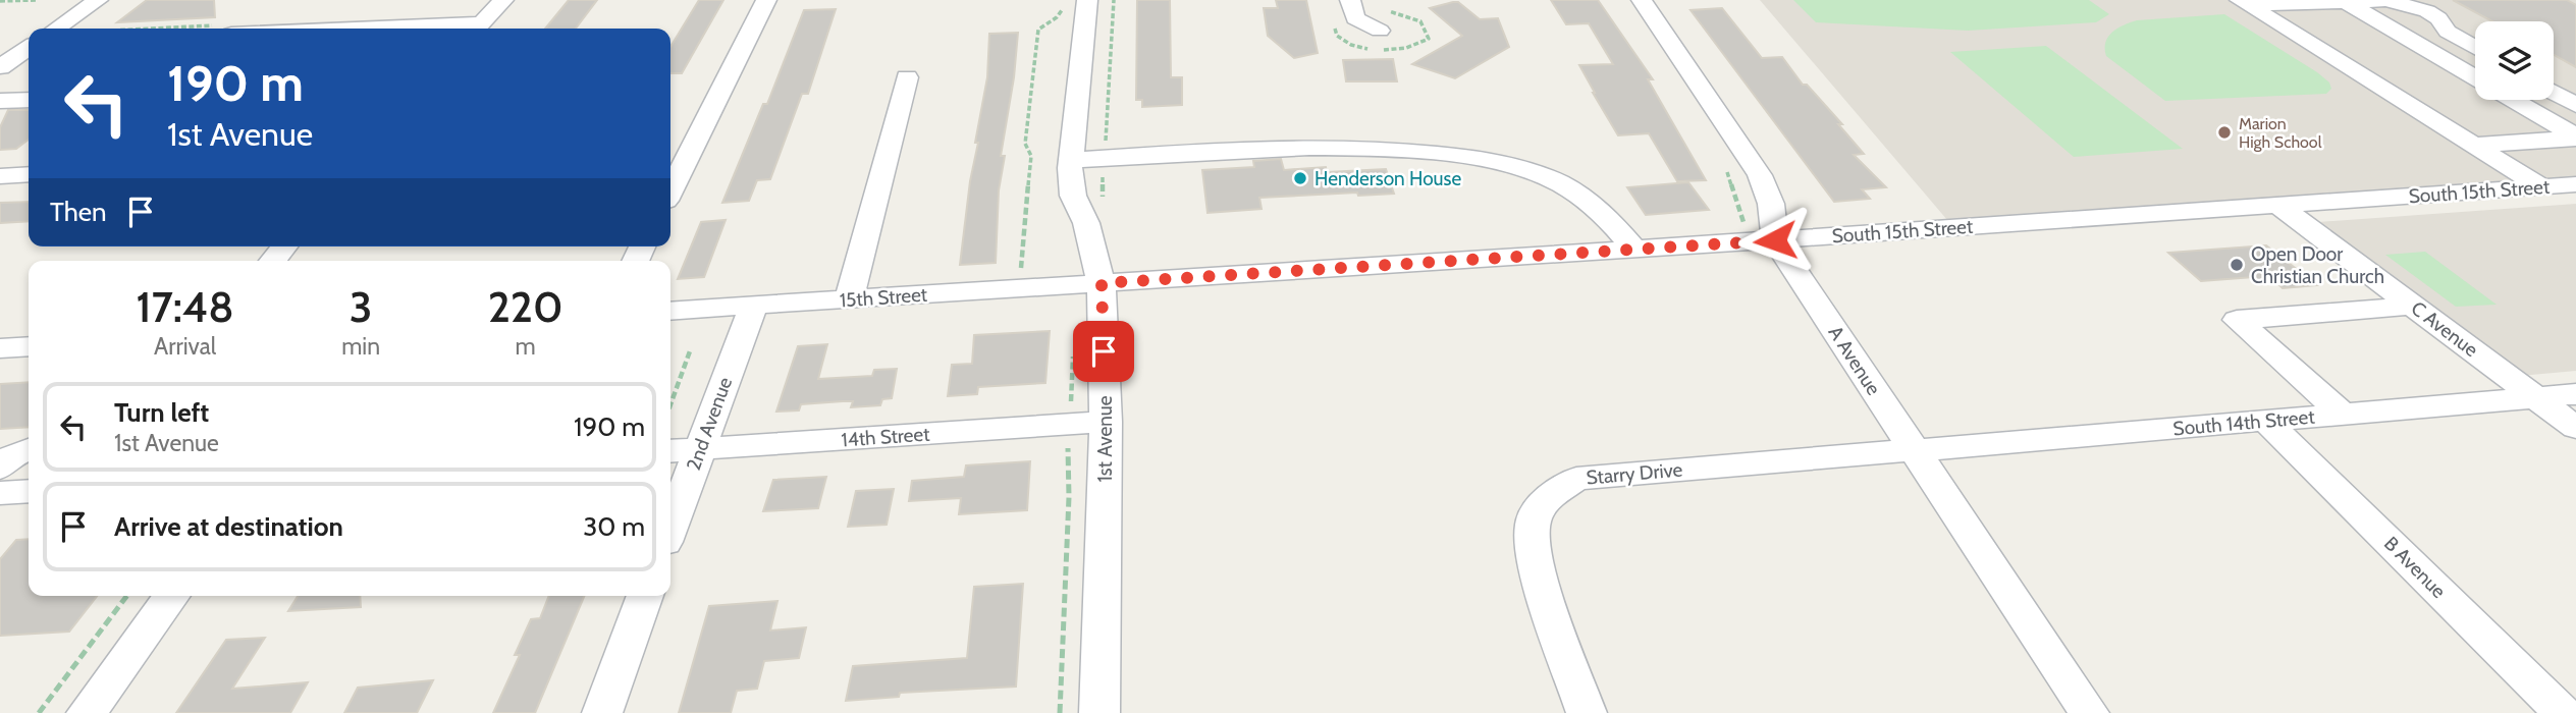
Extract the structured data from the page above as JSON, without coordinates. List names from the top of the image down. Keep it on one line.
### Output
{"streets":{"street":["South 15th Street","15th Street","C Avenue","A Avenue","South 14th Street","2nd Avenue","14th Street","1st Avenue","Starry Drive","B Avenue"]},"crossings":[["South 15th Street","15th Street"],["South 15th Street","C Avenue"],["South 15th Street","A Avenue"],["South 15th Street","1st Avenue"],["15th Street","2nd Avenue"],["15th Street","1st Avenue"],["C Avenue","South 14th Street"],["A Avenue","South 14th Street"],["A Avenue","Starry Drive"],["South 14th Street","Starry Drive"],["South 14th Street","B Avenue"],["2nd Avenue","14th Street"],["14th Street","1st Avenue"]],"places":["Marion High School","Henderson House","Open Door Christian Church"],"page":{"turn":["190 m","1st Avenue"],"then":"Then","eta":["17:48","Arrival","3","min","220","m"],"list":[{"name":"Turn left","note":"1st Avenue","value":"190 m"},{"name":"Arrive at destination","value":"30 m"}]}}
